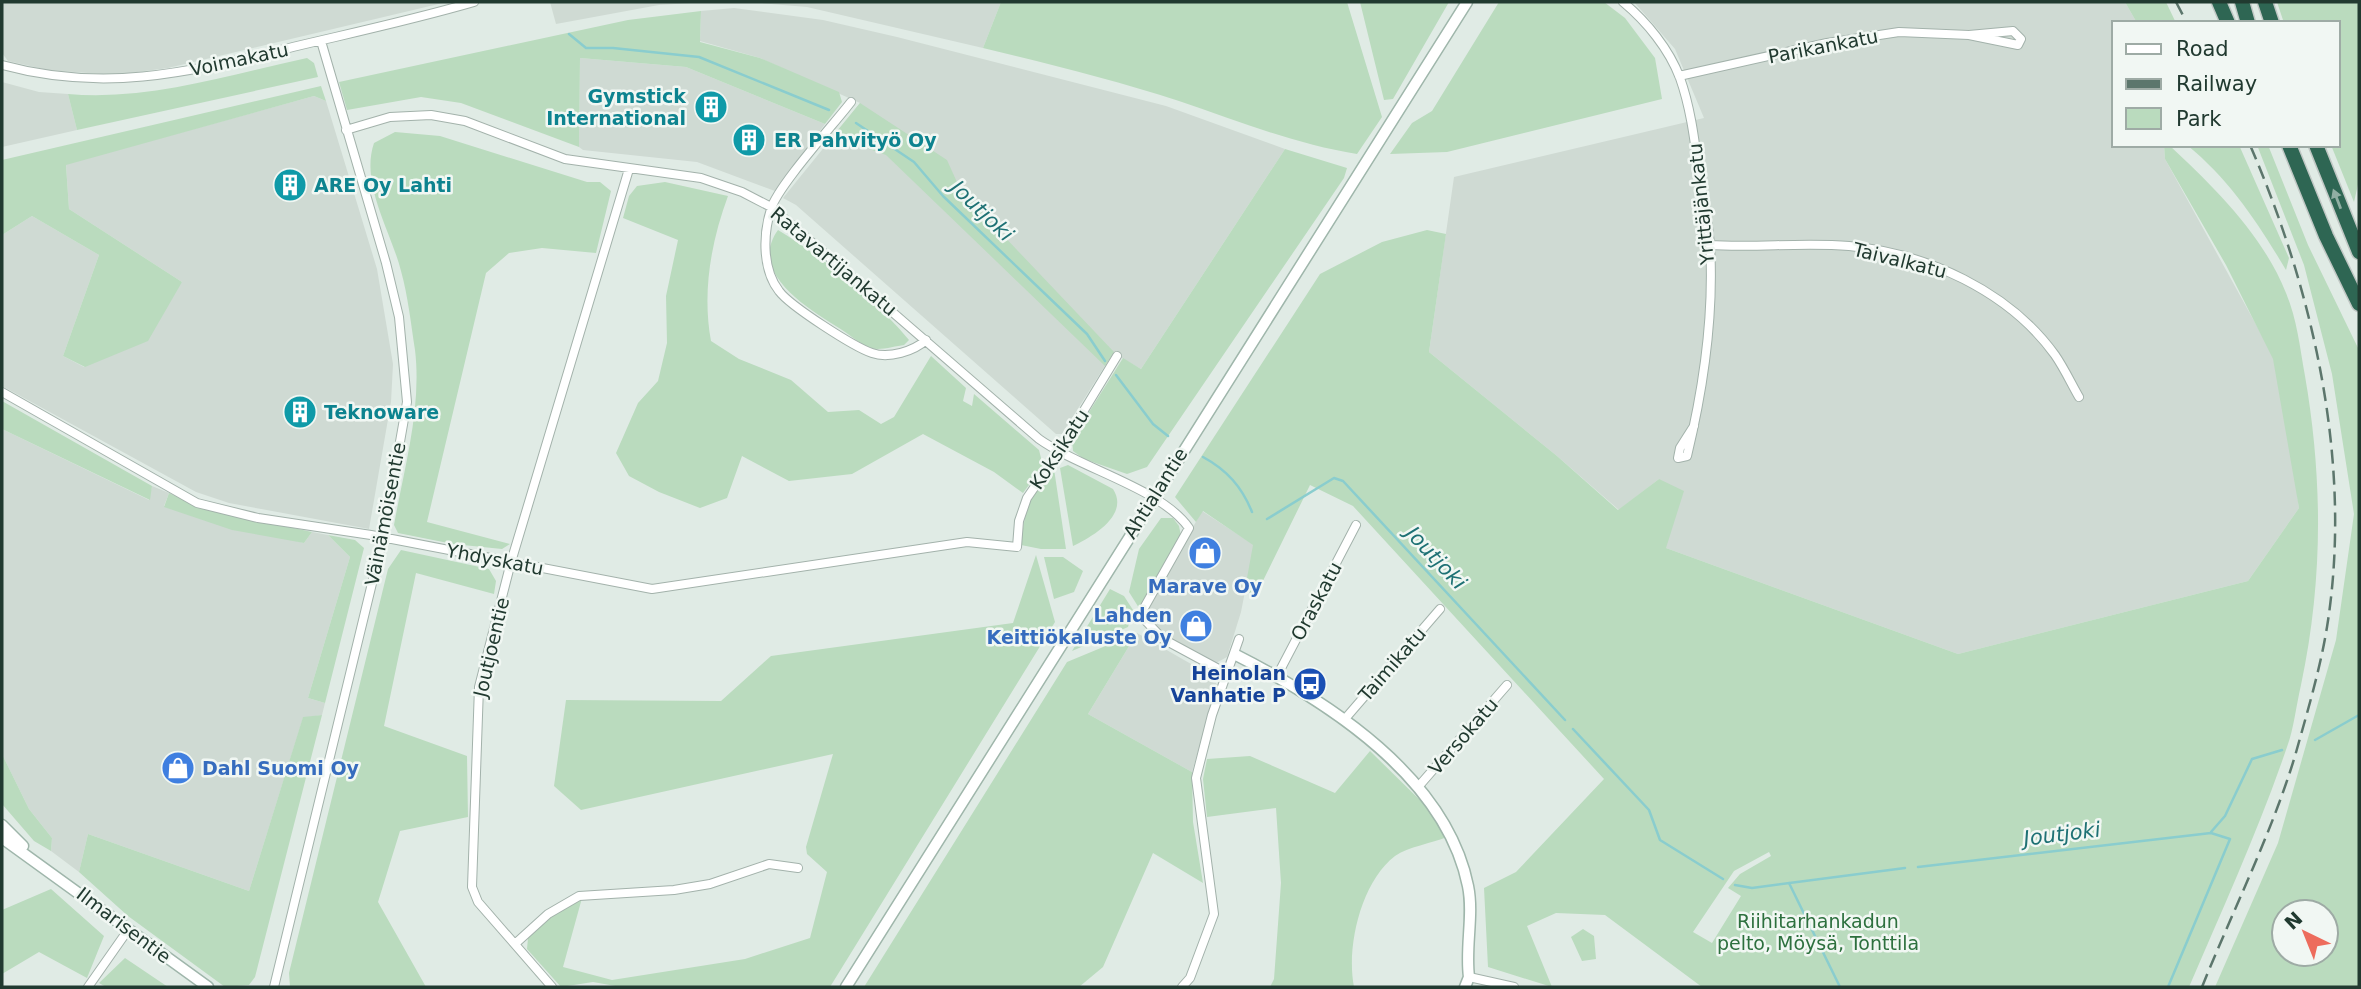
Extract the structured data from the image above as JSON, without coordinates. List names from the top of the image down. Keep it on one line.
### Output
{"streets":{"main road":["Ahtialantie","Ilmarisentie"],"street":["Parikankatu","Voimakatu","Yrittäjänkatu","Taivalkatu","Ratavartijankatu","Koksikatu","Väinämöisentie","Yhdyskatu","Oraskatu","Joutjoentie","Taimikatu","Versokatu"]},"crossings":[["Parikankatu","Yrittäjänkatu"],["Voimakatu","Väinämöisentie"],["Yrittäjänkatu","Taivalkatu"],["Ratavartijankatu","Koksikatu"],["Ratavartijankatu","Ahtialantie"],["Ratavartijankatu","Väinämöisentie"],["Ratavartijankatu","Joutjoentie"],["Koksikatu","Yhdyskatu"],["Väinämöisentie","Yhdyskatu"],["Yhdyskatu","Joutjoentie"]],"water":["Joutjoki"],"parks":["Riihitarhankadun pelto, Möysä, Tonttila"],"places":{"building":["Gymstick International","ER Pahvityö Oy","ARE Oy Lahti","Teknoware"],"shop":["Marave Oy","Lahden Keittiökaluste Oy","Dahl Suomi Oy"],"bus stop":["Heinolan Vanhatie P"]},"legend":["Road","Railway","Park"],"north":"top left"}
